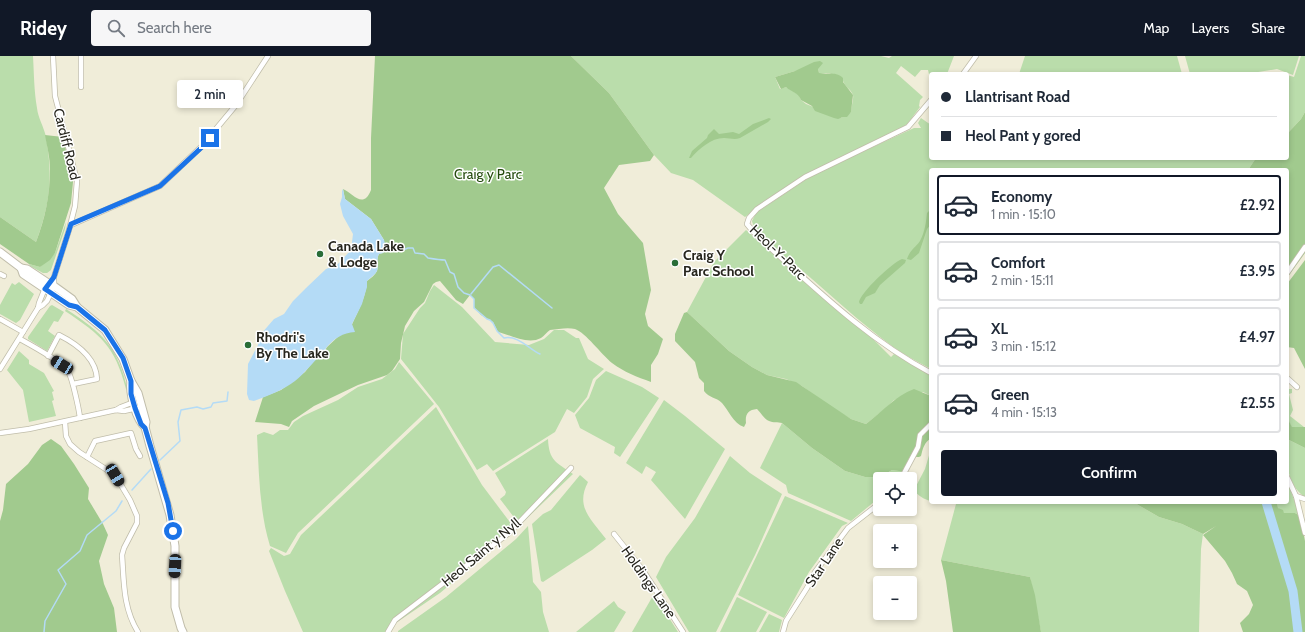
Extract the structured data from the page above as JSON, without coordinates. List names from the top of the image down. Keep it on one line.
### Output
{"streets":{"street":["Cardiff Road","Heol-Y-Parc","Heol Saint y Nyll","Star Lane","Holdings Lane"]},"parks":["Craig y Parc"],"places":["Canada Lake & Lodge","Craig Y Parc School","Rhodri's By The Lake"],"page":{"header":"Ridey","search":"Search here","nav":["Map","Layers","Share"],"banner":["Llantrisant Road","Heol Pant y gored"],"bubble":"2 min","list":[{"name":"Economy","note":"1 min · 15:10","value":"£2.92"},{"name":"Comfort","note":"2 min · 15:11","value":"£3.95"},{"name":"XL","note":"3 min · 15:12","value":"£4.97"},{"name":"Green","note":"4 min · 15:13","value":"£2.55"}],"buttons":"Confirm","map_buttons":["+","−"]}}
